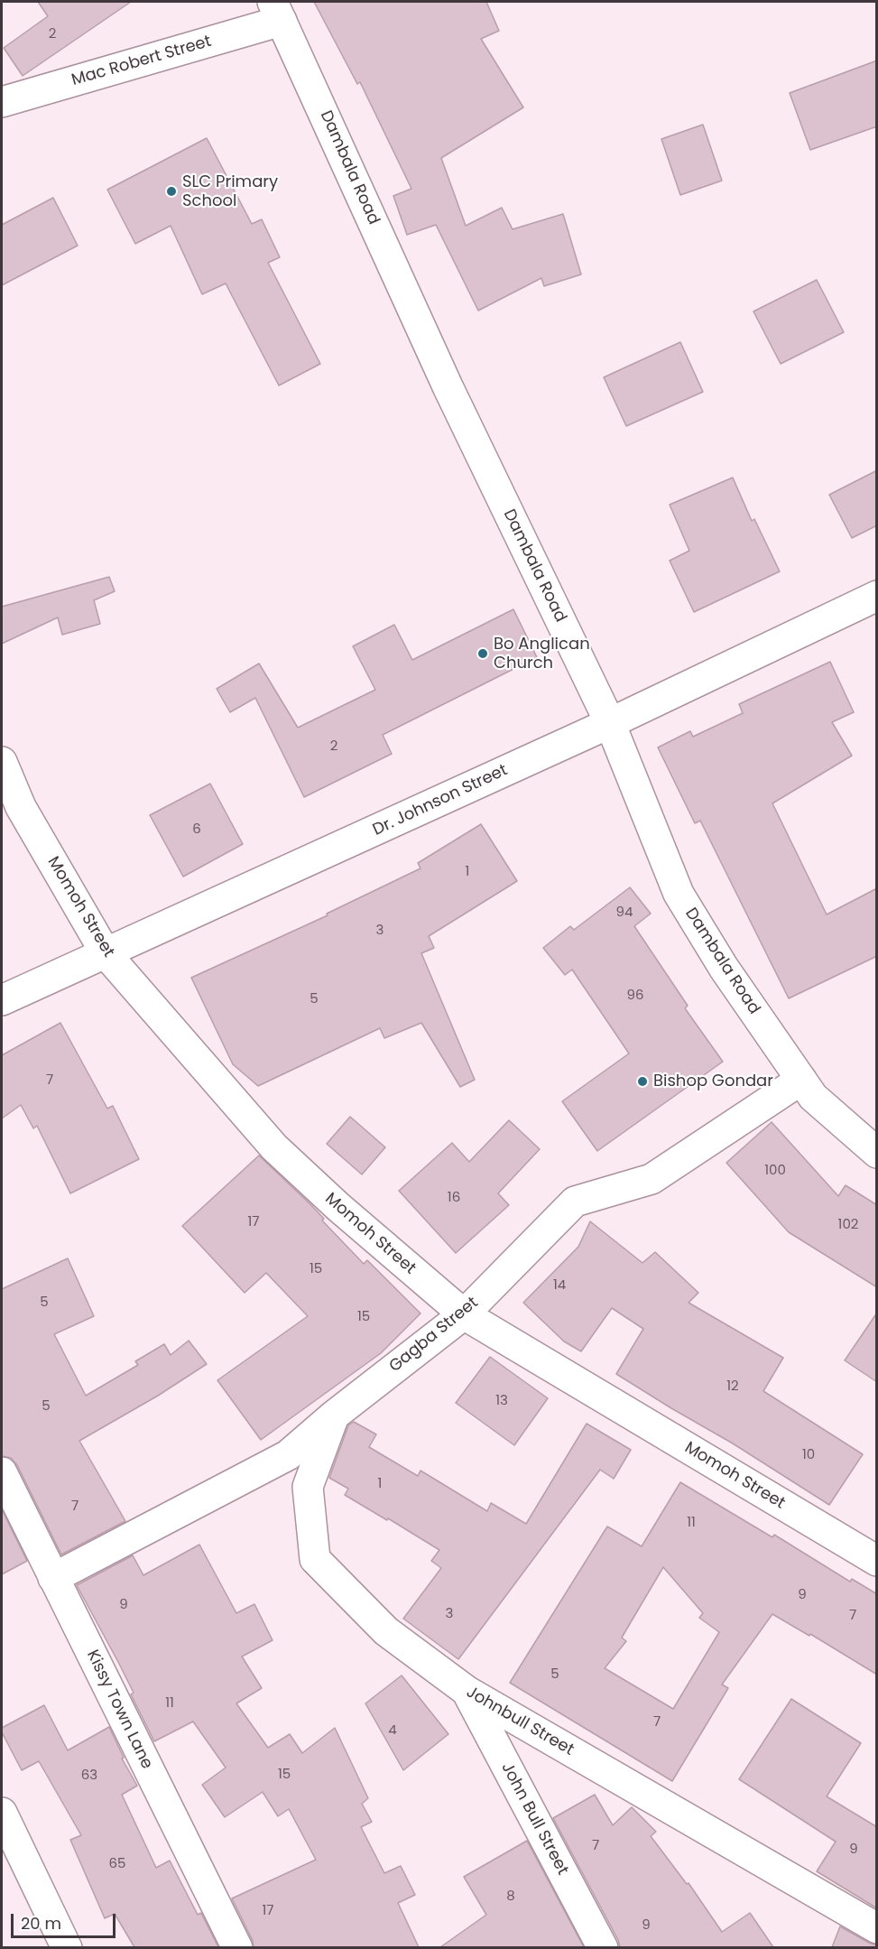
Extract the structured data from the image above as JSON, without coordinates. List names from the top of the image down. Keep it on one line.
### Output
{"streets":{"street":["Mac Robert Street","Dambala Road","Dr. Johnson Street","Momoh Street","Gagba Street","Kissy Town Lane","Johnbull Street","John Bull Street"]},"crossings":[["Mac Robert Street","Dambala Road"],["Dambala Road","Dr. Johnson Street"],["Dambala Road","Gagba Street"],["Dr. Johnson Street","Momoh Street"],["Momoh Street","Gagba Street"],["Gagba Street","Kissy Town Lane"],["Gagba Street","Johnbull Street"],["Johnbull Street","John Bull Street"]],"places":["SLC Primary School","Bo Anglican Church","Bishop Gondar"],"house_numbers":["2","2","6","1","94","3","96","5","7","100","16","17","102","15","14","5","15","12","13","5","10","1","7","11","9","9","3","7","5","11","7","4","15","63","7","9","65","8","17","9"],"scale_bar":"20 m"}
